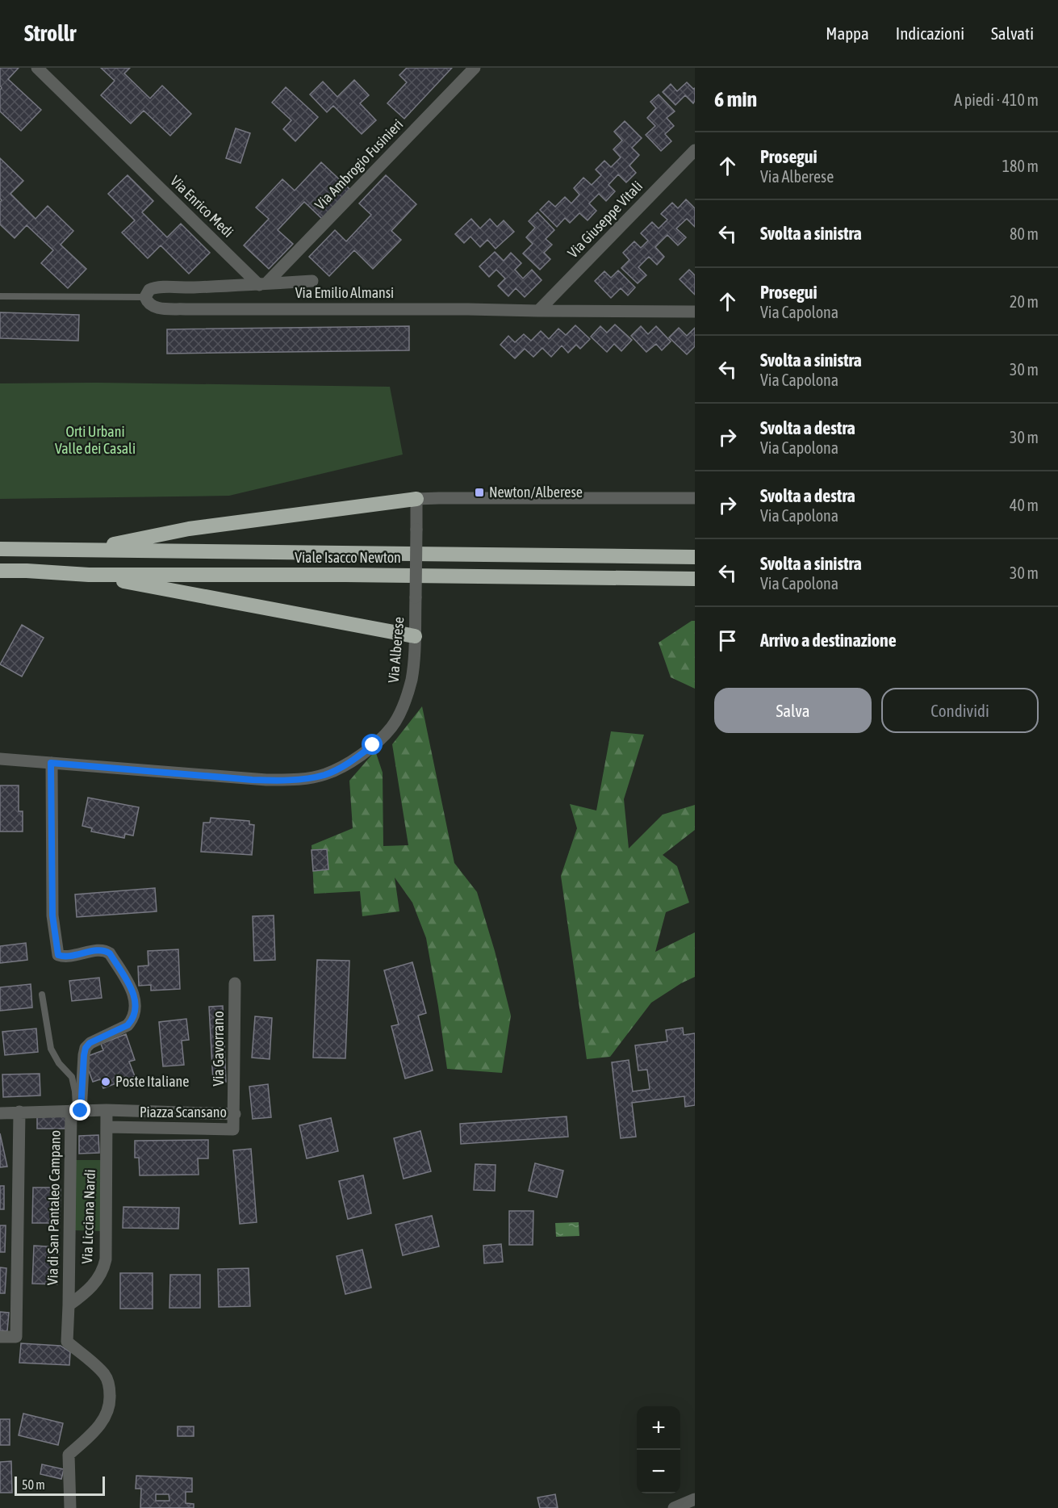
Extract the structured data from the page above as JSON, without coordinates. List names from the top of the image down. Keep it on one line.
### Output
{"streets":{"highway":["Viale Isacco Newton"],"street":["Via Ambrogio Fusinieri","Via Enrico Medi","Via Giuseppe Vitali","Via Emilio Almansi","Via Alberese","Via Gavorrano","Piazza Scansano","Via di San Pantaleo Campano","Via Licciana Nardi"]},"crossings":[["Via Ambrogio Fusinieri","Via Enrico Medi"],["Via Giuseppe Vitali","Via Emilio Almansi"],["Via Gavorrano","Piazza Scansano"],["Piazza Scansano","Via di San Pantaleo Campano"],["Piazza Scansano","Via Licciana Nardi"],["Via di San Pantaleo Campano","Via Licciana Nardi"]],"parks":["Orti Urbani Valle dei Casali"],"places":{"transit":["Newton/Alberese"],"other":["Poste Italiane"]},"scale_bar":"50 m","page":{"header":"Strollr","nav":["Mappa","Indicazioni","Salvati"],"heading":["6 min","A piedi · 410 m"],"list":[["Prosegui","Via Alberese","180 m"],["Svolta a sinistra","80 m"],["Prosegui","Via Capolona","20 m"],["Svolta a sinistra","Via Capolona","30 m"],["Svolta a destra","Via Capolona","30 m"],["Svolta a destra","Via Capolona","40 m"],["Svolta a sinistra","Via Capolona","30 m"],"Arrivo a destinazione"],"buttons":["Salva","Condividi"],"map_buttons":["+","−"],"scale":"50 m"}}
